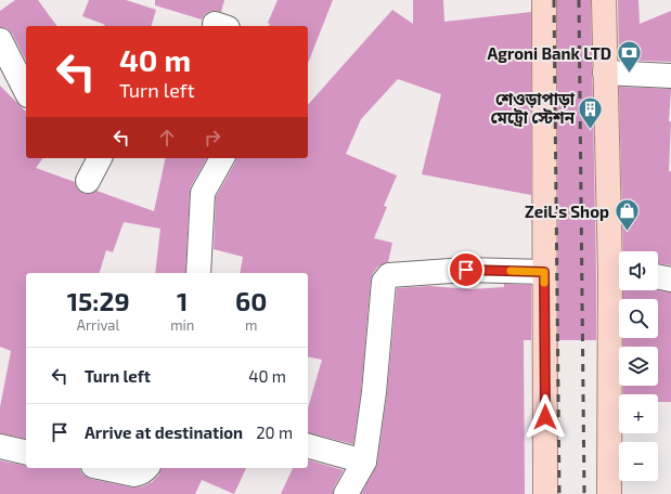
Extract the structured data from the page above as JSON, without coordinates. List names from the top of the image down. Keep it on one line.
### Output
{"places":{"bank":["Agroni Bank LTD"],"building":["শেওড়াপাড়া মেট্রো স্টেশন"],"shop":["ZeiL's Shop"]},"page":{"turn":["40 m","Turn left"],"map_buttons":["+","−"],"eta":["15:29","Arrival","1","min","60","m"],"list":[{"name":"Turn left","value":"40 m"},{"name":"Arrive at destination","value":"20 m"}]}}
